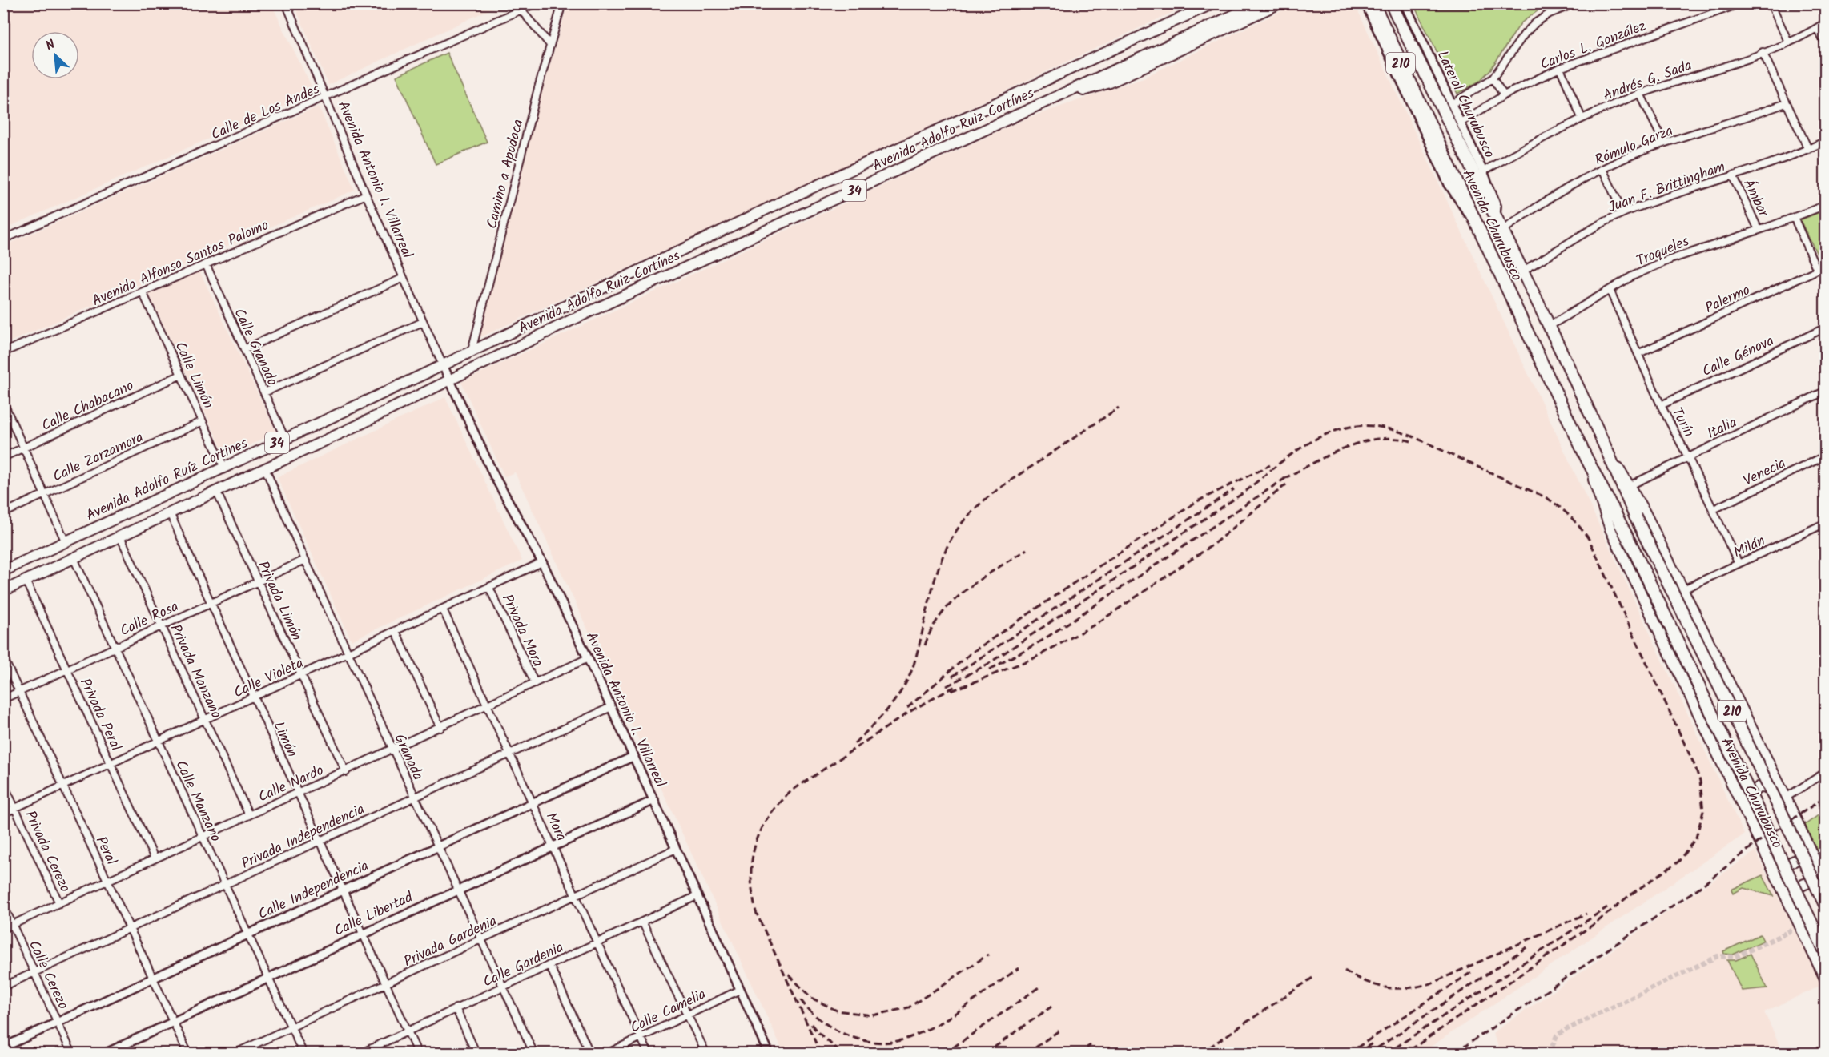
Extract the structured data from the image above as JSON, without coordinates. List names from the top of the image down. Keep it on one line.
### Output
{"streets":{"highway":["210","Avenida Churubusco"],"main road":["Avenida Adolfo Ruiz Cortínes","34","Avenida Adolfo Ruíz Cortines"],"street":["Carlos L. González","Andrés G. Sada","Lateral Churubusco","Calle de Los Andes","Rómulo Garza","Camino a Apodaca","Avenida Antonio I. Villarreal","Juan F. Brittingham","Ámbar","Troqueles","Avenida Alfonso Santos Palomo","Palermo","Calle Granado","Calle Génova","Calle Limón","Calle Chabacano","Turín","Italia","Calle Zarzamora","Venecia","Milán","Privada Limón","Calle Rosa","Privada Mora","Privada Manzano","Calle Violeta","Privada Peral","Limón","Granada","Calle Nardo","Calle Manzano","Mora","Privada Independencia","Peral","Privada Cerezo","Calle Independencia","Calle Libertad","Privada Gardenia","Calle Gardenia","Calle Cerezo","Calle Camelia"]},"crossings":[["Carlos L. González","Lateral Churubusco"],["Andrés G. Sada","Lateral Churubusco"],["Lateral Churubusco","Avenida Churubusco"],["Calle de Los Andes","Avenida Antonio I. Villarreal"],["Avenida Adolfo Ruiz Cortínes","Camino a Apodaca"],["Avenida Adolfo Ruiz Cortínes","Avenida Antonio I. Villarreal"],["Avenida Adolfo Ruiz Cortínes","34"],["Avenida Adolfo Ruiz Cortínes","Avenida Adolfo Ruíz Cortines"],["Rómulo Garza","Avenida Churubusco"],["Camino a Apodaca","Avenida Adolfo Ruíz Cortines"],["Avenida Antonio I. Villarreal","34"],["Avenida Antonio I. Villarreal","Avenida Alfonso Santos Palomo"],["Avenida Antonio I. Villarreal","Avenida Adolfo Ruíz Cortines"],["Avenida Antonio I. Villarreal","Calle Violeta"],["Avenida Antonio I. Villarreal","Calle Nardo"],["Avenida Antonio I. Villarreal","Privada Independencia"],["Avenida Antonio I. Villarreal","Calle Independencia"],["Avenida Antonio I. Villarreal","Calle Libertad"],["Avenida Antonio I. Villarreal","Privada Gardenia"],["Avenida Antonio I. Villarreal","Calle Gardenia"],["Avenida Antonio I. Villarreal","Calle Camelia"],["Juan F. Brittingham","Ámbar"],["Juan F. Brittingham","Avenida Churubusco"],["34","Privada Limón"],["34","Privada Manzano"],["34","Privada Peral"],["34","Limón"],["34","Granada"],["34","Calle Manzano"],["Ámbar","Troqueles"],["Avenida Churubusco","Troqueles"],["Avenida Churubusco","Italia"],["Avenida Churubusco","Milán"],["Troqueles","Turín"],["Avenida Alfonso Santos Palomo","Calle Granado"],["Avenida Alfonso Santos Palomo","Calle Limón"],["Palermo","Turín"],["Calle Granado","Avenida Adolfo Ruíz Cortines"],["Calle Génova","Turín"],["Calle Limón","Calle Chabacano"],["Calle Limón","Calle Zarzamora"],["Calle Limón","Avenida Adolfo Ruíz Cortines"],["Turín","Italia"],["Turín","Venecia"],["Turín","Milán"],["Privada Limón","Calle Rosa"],["Privada Limón","Calle Violeta"],["Privada Limón","Calle Nardo"],["Calle Rosa","Privada Manzano"],["Calle Rosa","Privada Peral"],["Calle Rosa","Limón"],["Calle Rosa","Granada"],["Calle Rosa","Calle Manzano"],["Calle Rosa","Peral"],["Privada Mora","Calle Violeta"],["Privada Mora","Calle Nardo"],["Privada Manzano","Calle Violeta"],["Privada Manzano","Calle Nardo"],["Calle Violeta","Privada Peral"],["Calle Violeta","Limón"],["Calle Violeta","Granada"],["Calle Violeta","Calle Manzano"],["Calle Violeta","Mora"],["Calle Violeta","Peral"],["Calle Violeta","Privada Cerezo"],["Privada Peral","Calle Nardo"],["Limón","Calle Nardo"],["Limón","Privada Independencia"],["Limón","Calle Independencia"],["Limón","Calle Libertad"],["Limón","Privada Gardenia"],["Limón","Calle Gardenia"],["Granada","Calle Nardo"],["Granada","Privada Independencia"],["Granada","Calle Independencia"],["Granada","Calle Libertad"],["Granada","Privada Gardenia"],["Granada","Calle Gardenia"],["Calle Nardo","Calle Manzano"],["Calle Nardo","Mora"],["Calle Nardo","Peral"],["Calle Nardo","Privada Cerezo"],["Calle Nardo","Calle Cerezo"],["Calle Manzano","Privada Independencia"],["Calle Manzano","Calle Independencia"],["Calle Manzano","Calle Libertad"],["Calle Manzano","Privada Gardenia"],["Mora","Privada Independencia"],["Mora","Calle Independencia"],["Mora","Calle Libertad"],["Mora","Privada Gardenia"],["Mora","Calle Gardenia"],["Mora","Calle Camelia"],["Privada Independencia","Peral"],["Privada Independencia","Calle Cerezo"],["Peral","Calle Independencia"],["Peral","Calle Libertad"],["Calle Independencia","Calle Cerezo"]],"north":"top left"}
